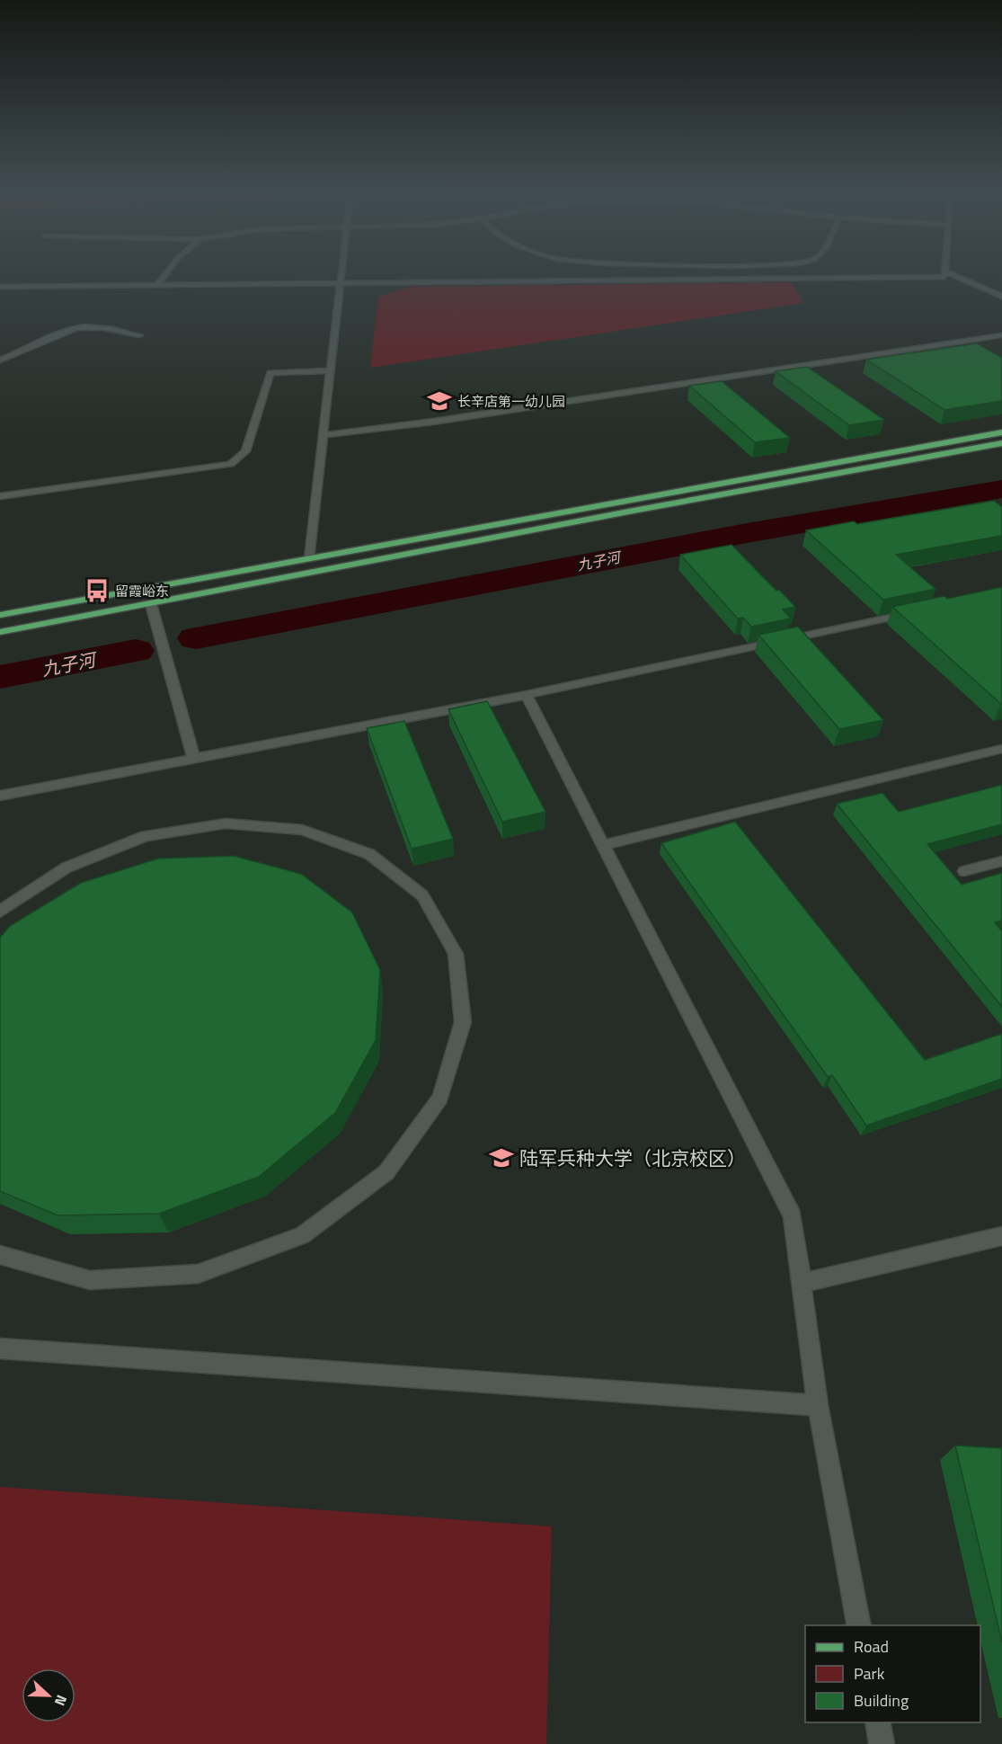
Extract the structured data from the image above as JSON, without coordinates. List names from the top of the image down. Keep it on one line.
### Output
{"water":["九子河"],"places":{"school or university":["长辛店第一幼儿园","陆军兵种大学（北京校区）"],"bus stop":["留霞峪东"]},"legend":["Road","Park","Building"],"north":"right"}
